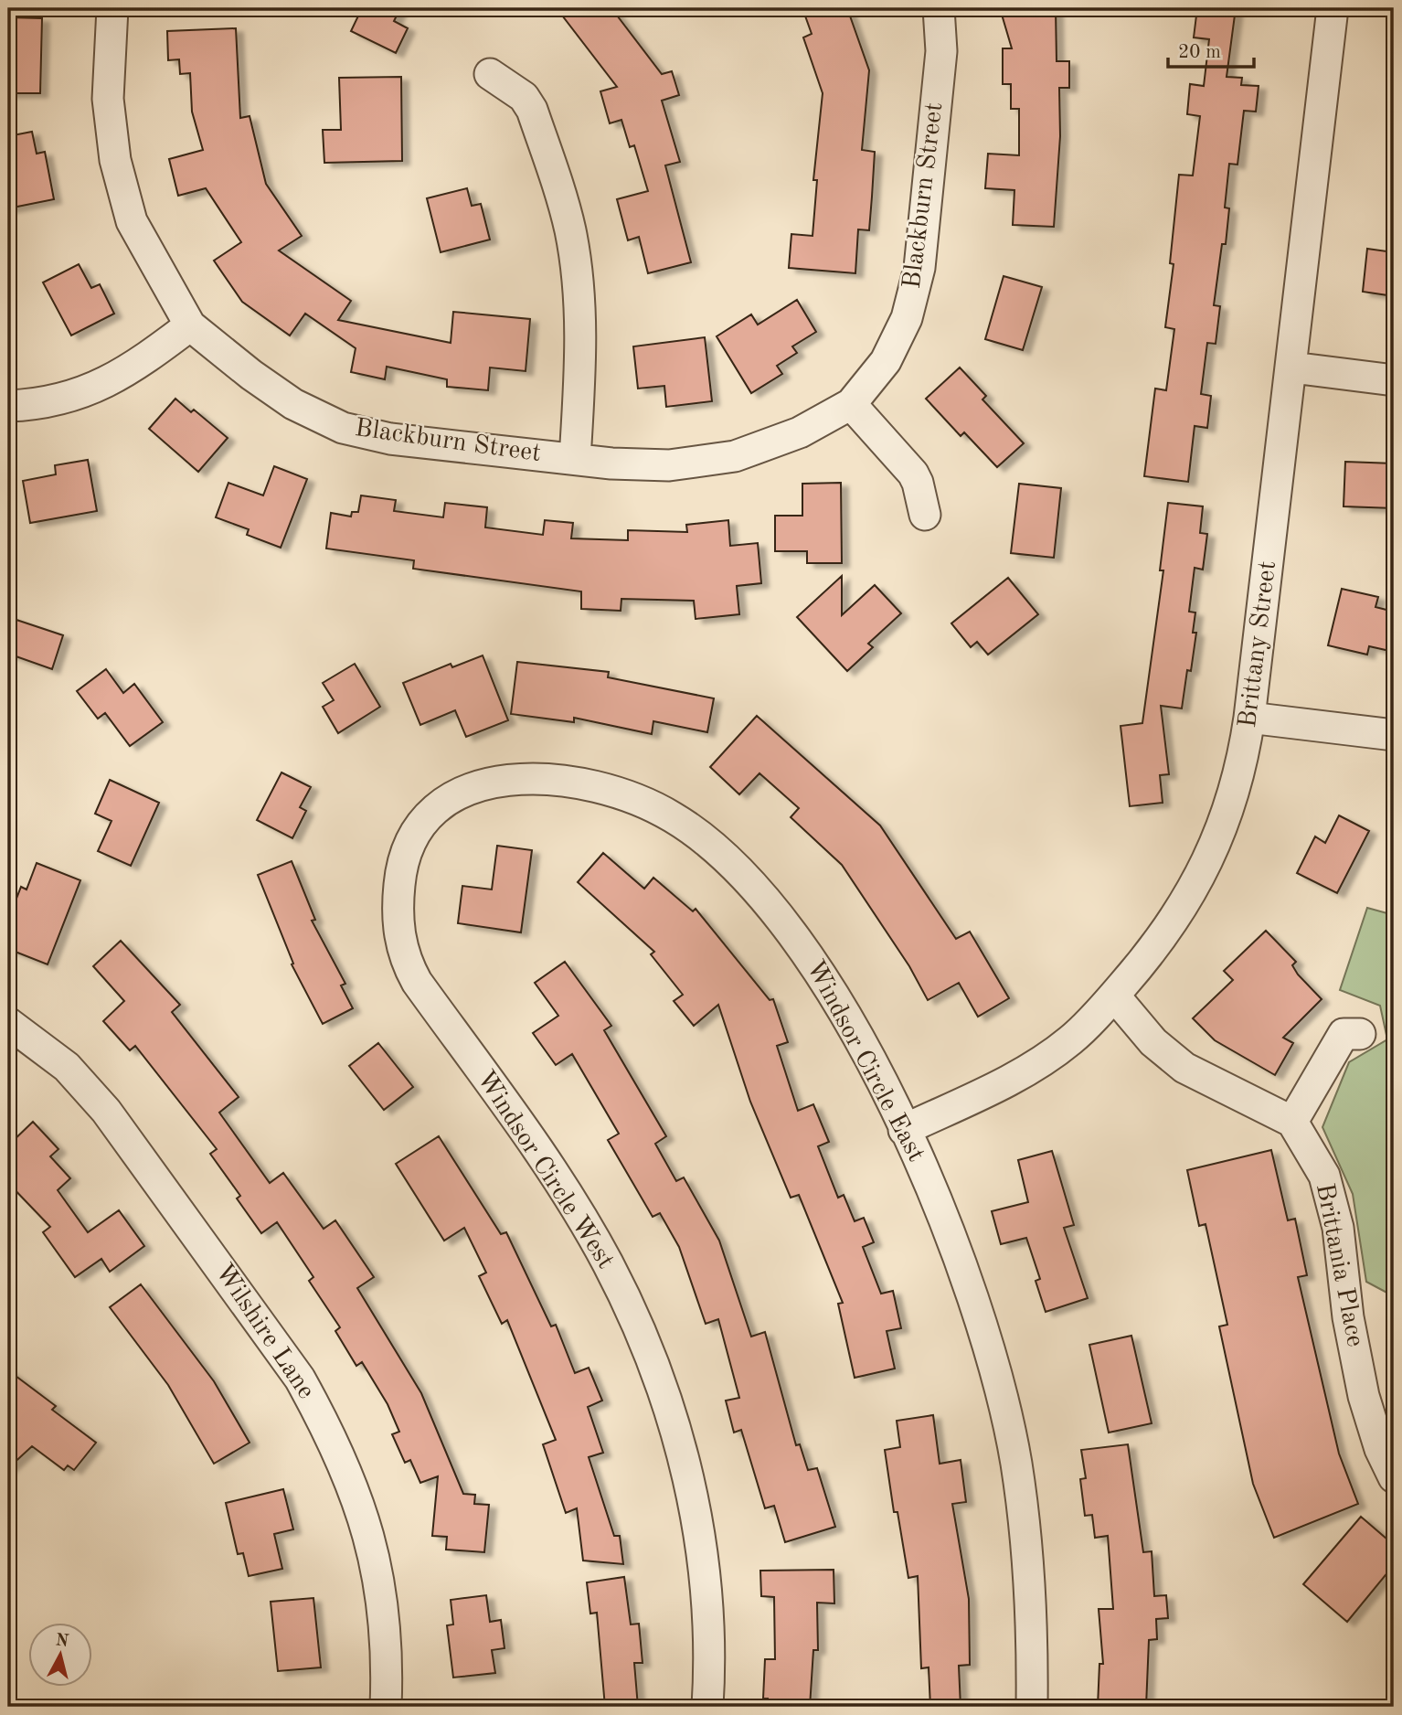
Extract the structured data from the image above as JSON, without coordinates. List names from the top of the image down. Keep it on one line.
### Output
{"streets":{"street":["Blackburn Street","Brittany Street","Windsor Circle East","Windsor Circle West","Brittania Place","Wilshire Lane"]},"crossings":[["Brittany Street","Windsor Circle East"],["Windsor Circle East","Windsor Circle West"]],"scale_bar":"20 m","north":"top"}
